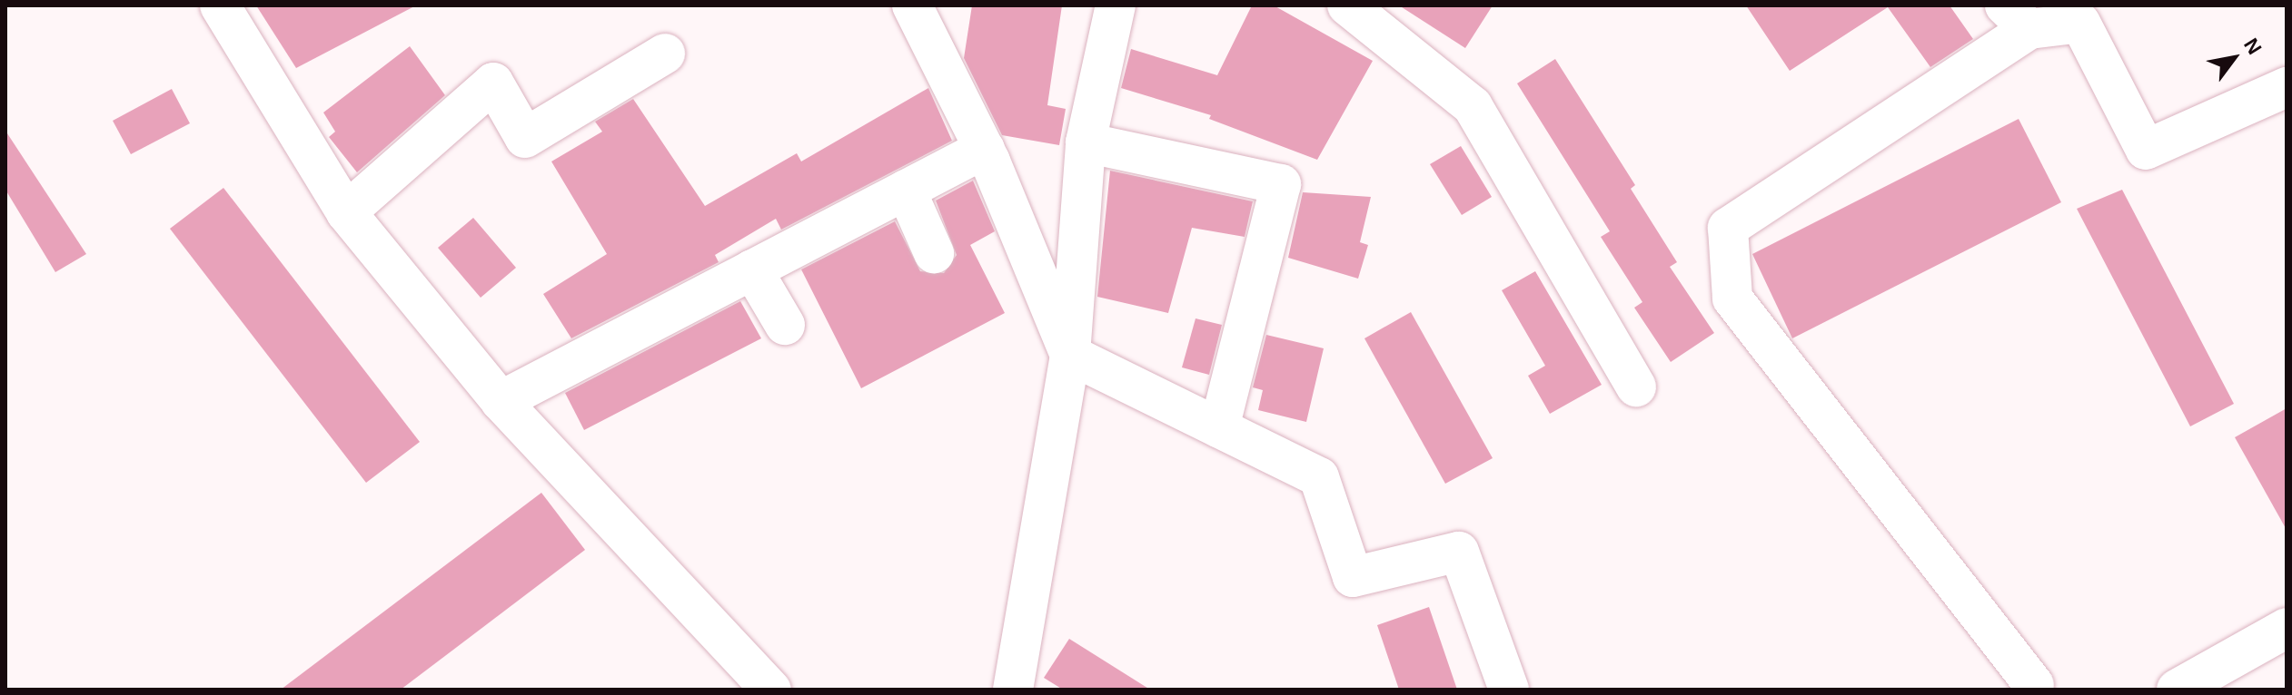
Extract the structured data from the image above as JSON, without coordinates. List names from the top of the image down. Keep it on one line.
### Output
{"north":"top right"}
